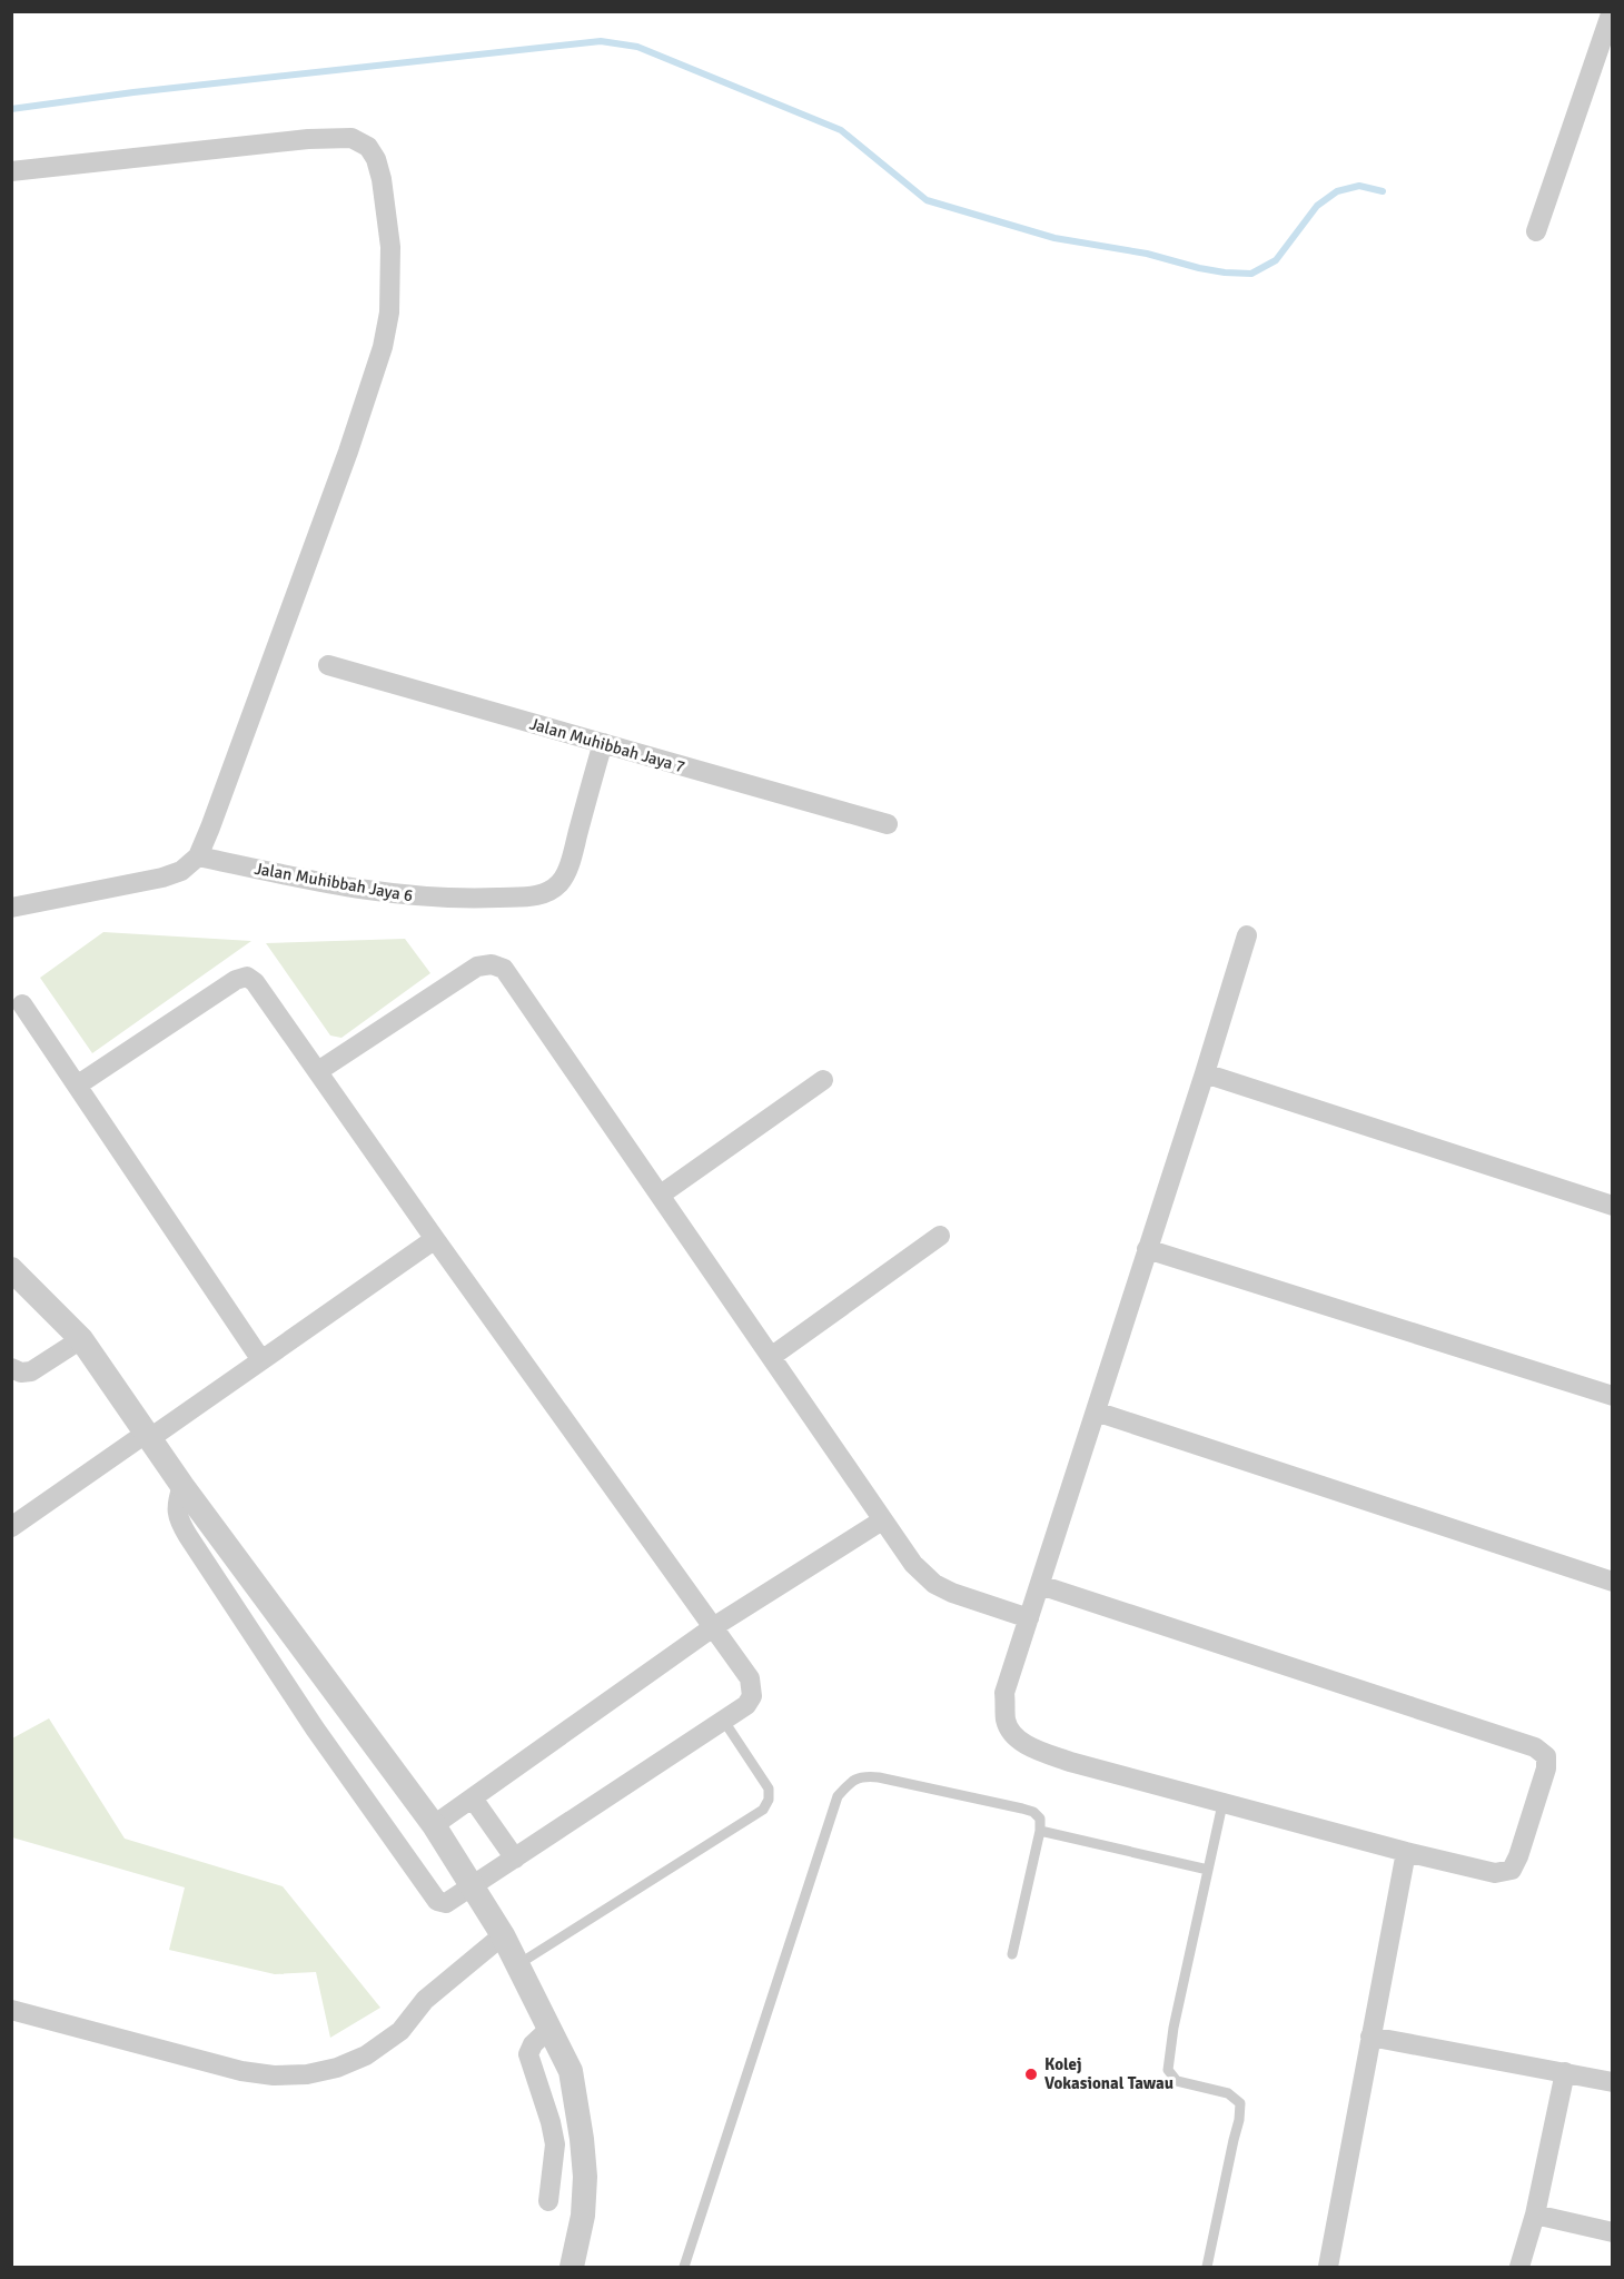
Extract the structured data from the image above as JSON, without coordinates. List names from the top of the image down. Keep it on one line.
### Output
{"streets":{"street":["Jalan Muhibbah Jaya 7","Jalan Muhibbah Jaya 6"]},"crossings":[["Jalan Muhibbah Jaya 7","Jalan Muhibbah Jaya 6"]],"places":["Kolej Vokasional Tawau"]}
